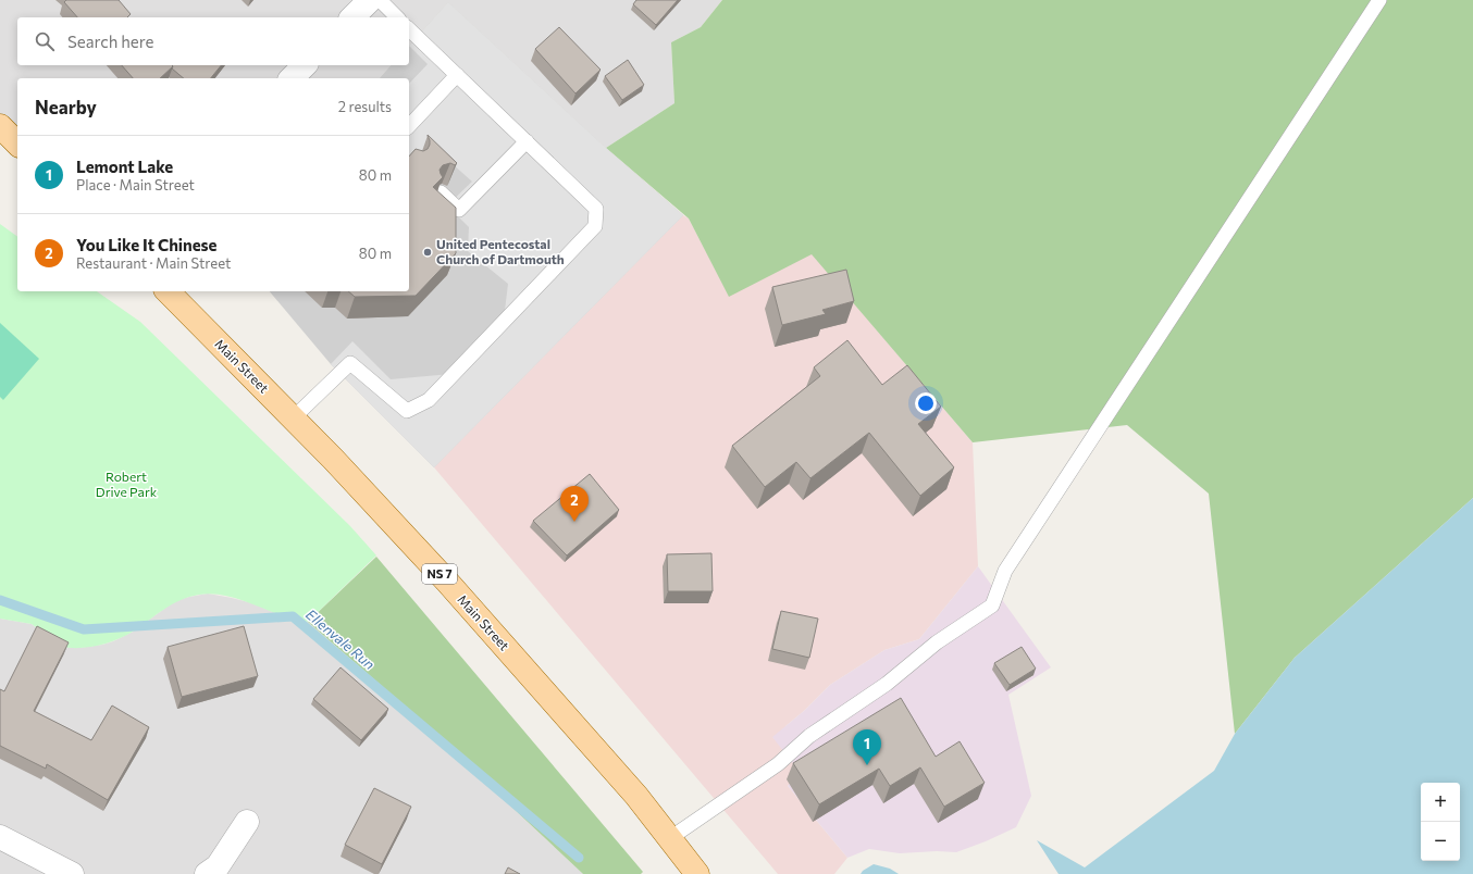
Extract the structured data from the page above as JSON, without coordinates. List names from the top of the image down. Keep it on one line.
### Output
{"streets":{"main road":["Main Street","NS 7"]},"water":["Ellenvale Run"],"parks":["Robert Drive Park"],"places":["United Pentecostal Church of Dartmouth"],"page":{"search":"Search here","heading":["Nearby","2 results"],"list":[{"mark":"1","name":"Lemont Lake","note":"Place · Main Street","value":"80 m"},{"mark":"2","name":"You Like It Chinese","note":"Restaurant · Main Street","value":"80 m"}],"pins":["2","1"],"map_buttons":["+","−"]}}
